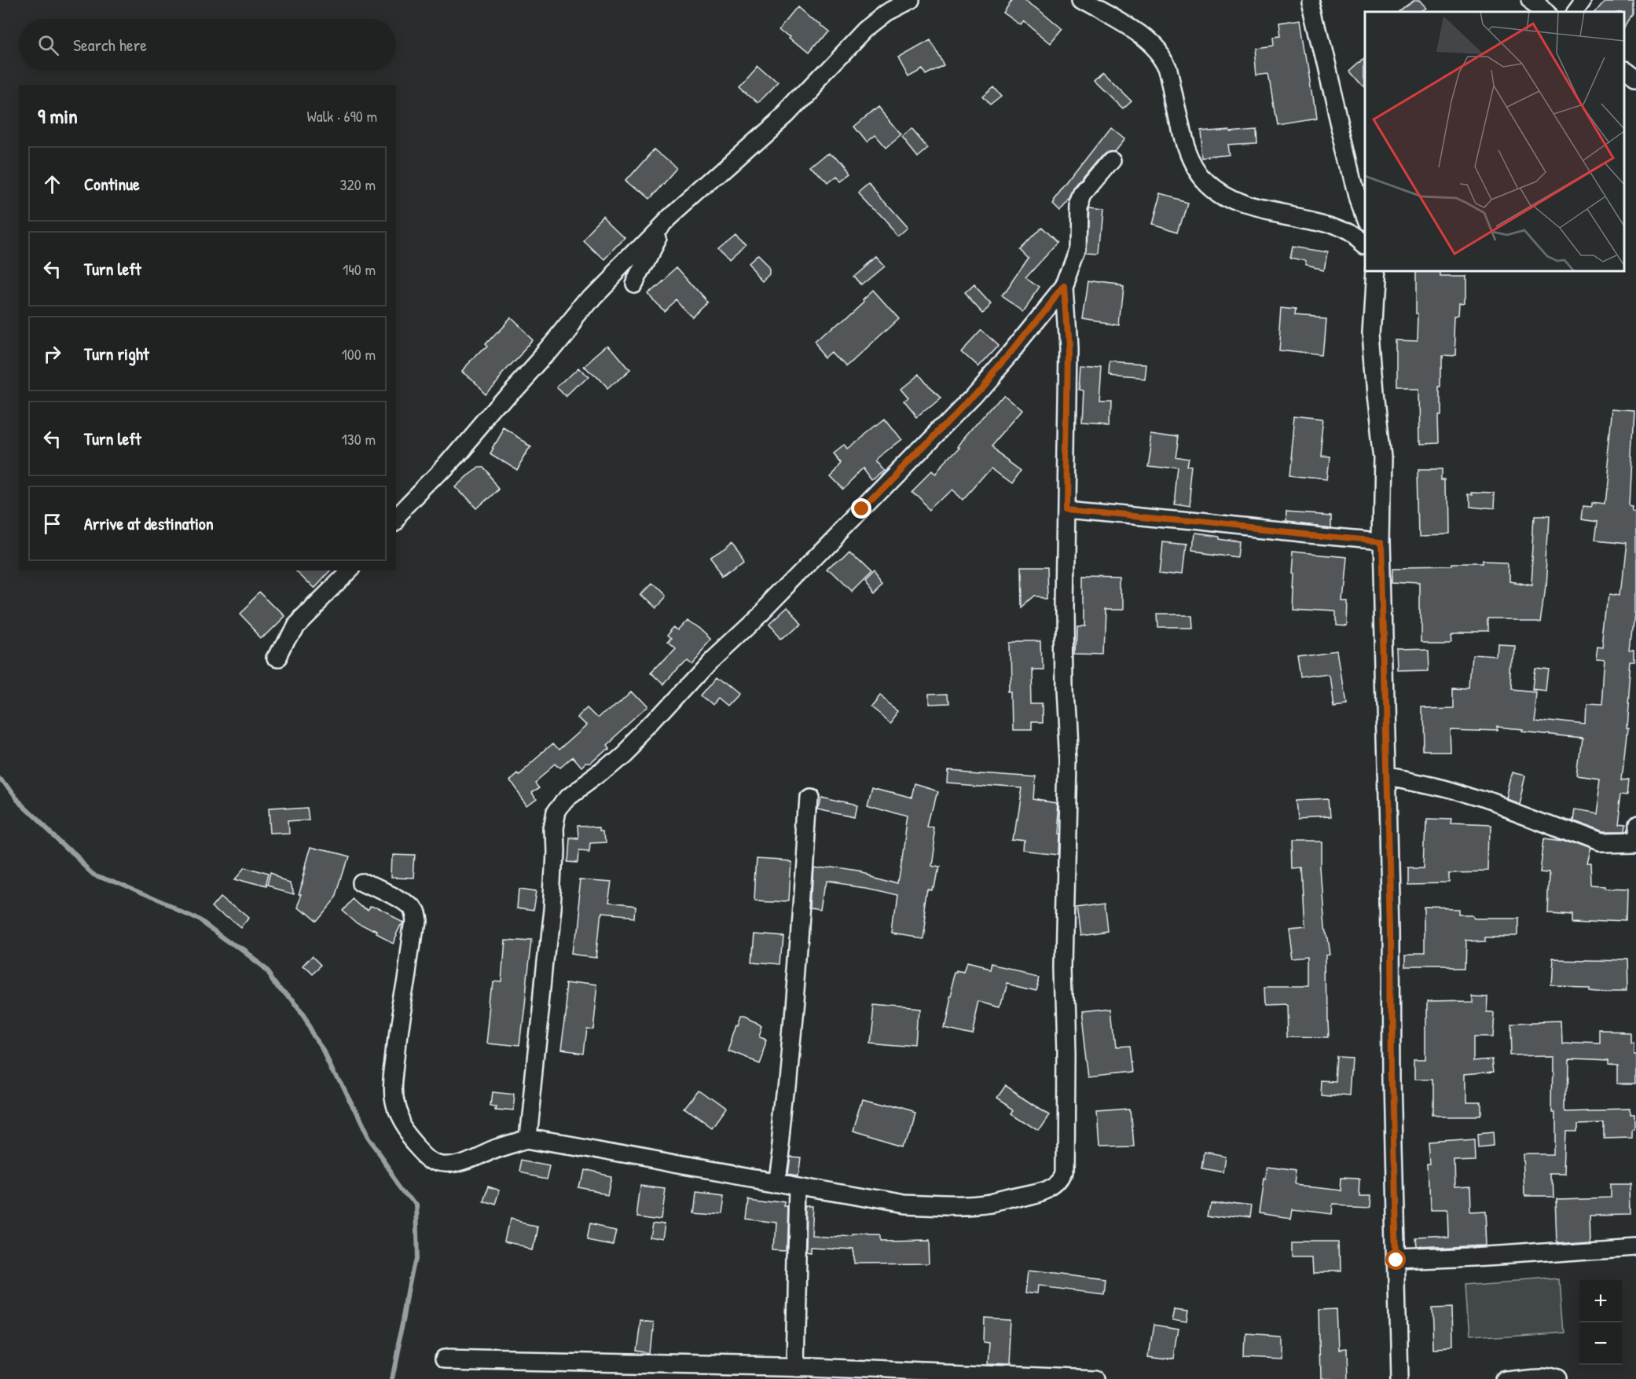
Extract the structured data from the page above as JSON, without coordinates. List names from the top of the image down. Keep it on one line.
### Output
{"page":{"search":"Search here","heading":["9 min","Walk · 690 m"],"list":[["Continue","320 m"],["Turn left","140 m"],["Turn right","100 m"],["Turn left","130 m"],"Arrive at destination"],"map_buttons":["+","−"]}}
